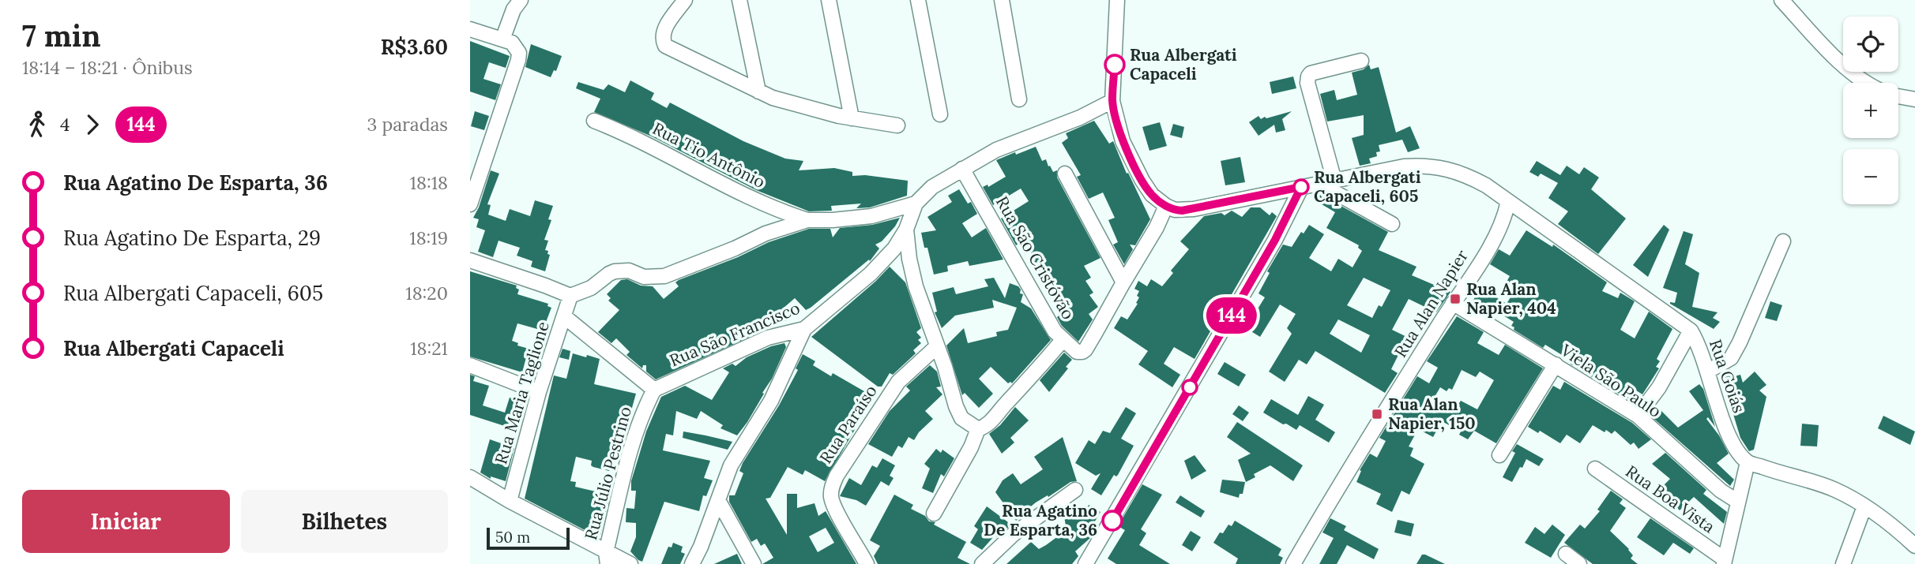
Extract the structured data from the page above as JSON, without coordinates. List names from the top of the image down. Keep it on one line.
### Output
{"streets":{"street":["Rua Tio Antônio","Rua São Cristóvão","Rua Alan Napier","Rua São Francisco","Rua Goiás","Viela São Paulo","Rua Maria Taglione","Rua Paraíso","Rua Júlio Pestrino","Rua Boa Vista"]},"crossings":[["Rua São Cristóvão","Rua São Francisco"],["Rua Alan Napier","Rua Goiás"],["Rua Alan Napier","Viela São Paulo"],["Rua São Francisco","Rua Júlio Pestrino"]],"places":{"other":["Rua Albergati Capaceli","Rua Albergati Capaceli, 605","Rua Agatino De Esparta, 36"],"transit":["Rua Alan Napier, 404","Rua Alan Napier, 150"]},"lines":["bus line 144"],"scale_bar":"50 m","page":{"heading":["7 min","18:14 – 18:21 · Ônibus","R$3.60"],"on_map":"144","map_buttons":["+","−"],"legs":["4","144","3 paradas"],"list":[{"name":"Rua Agatino De Esparta, 36","value":"18:18"},{"name":"Rua Agatino De Esparta, 29","value":"18:19"},{"name":"Rua Albergati Capaceli, 605","value":"18:20"},{"name":"Rua Albergati Capaceli","value":"18:21"}],"buttons":["Iniciar","Bilhetes"],"scale":"50 m"}}
